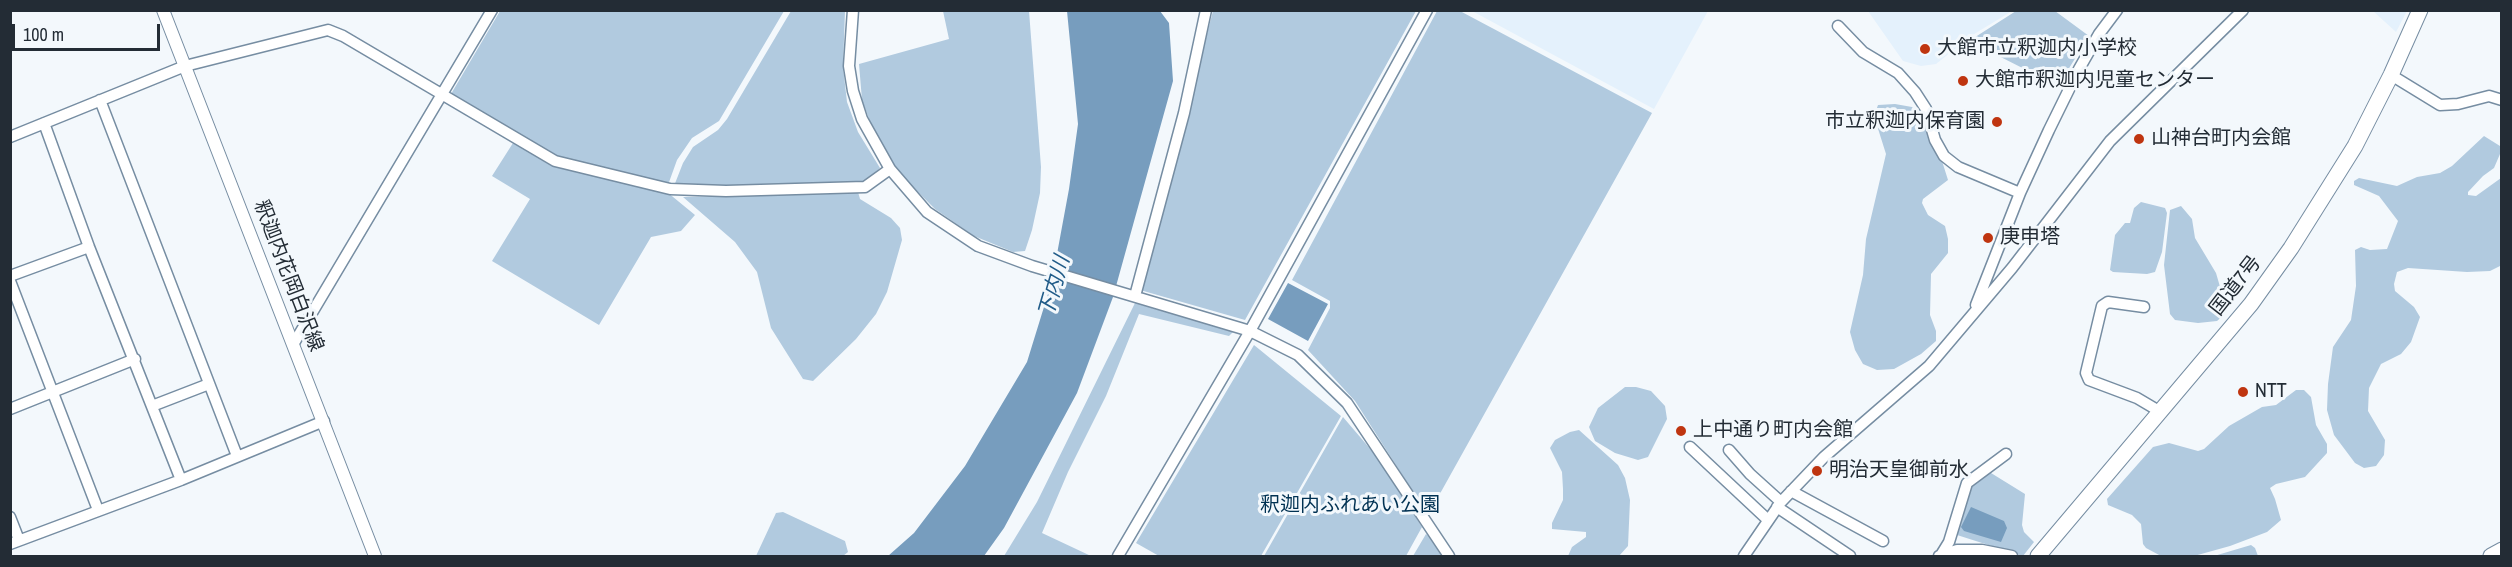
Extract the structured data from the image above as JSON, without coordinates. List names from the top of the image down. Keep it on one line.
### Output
{"streets":{"highway":["国道7号"],"main road":["釈迦内花岡白沢線"]},"water":["下内川"],"parks":["釈迦内ふれあい公園"],"places":["大館市立釈迦内小学校","大館市釈迦内児童センター","市立釈迦内保育園","山神台町内会館","庚申塔","NTT","上中通り町内会館","明治天皇御前水"],"scale_bar":"100 m"}
